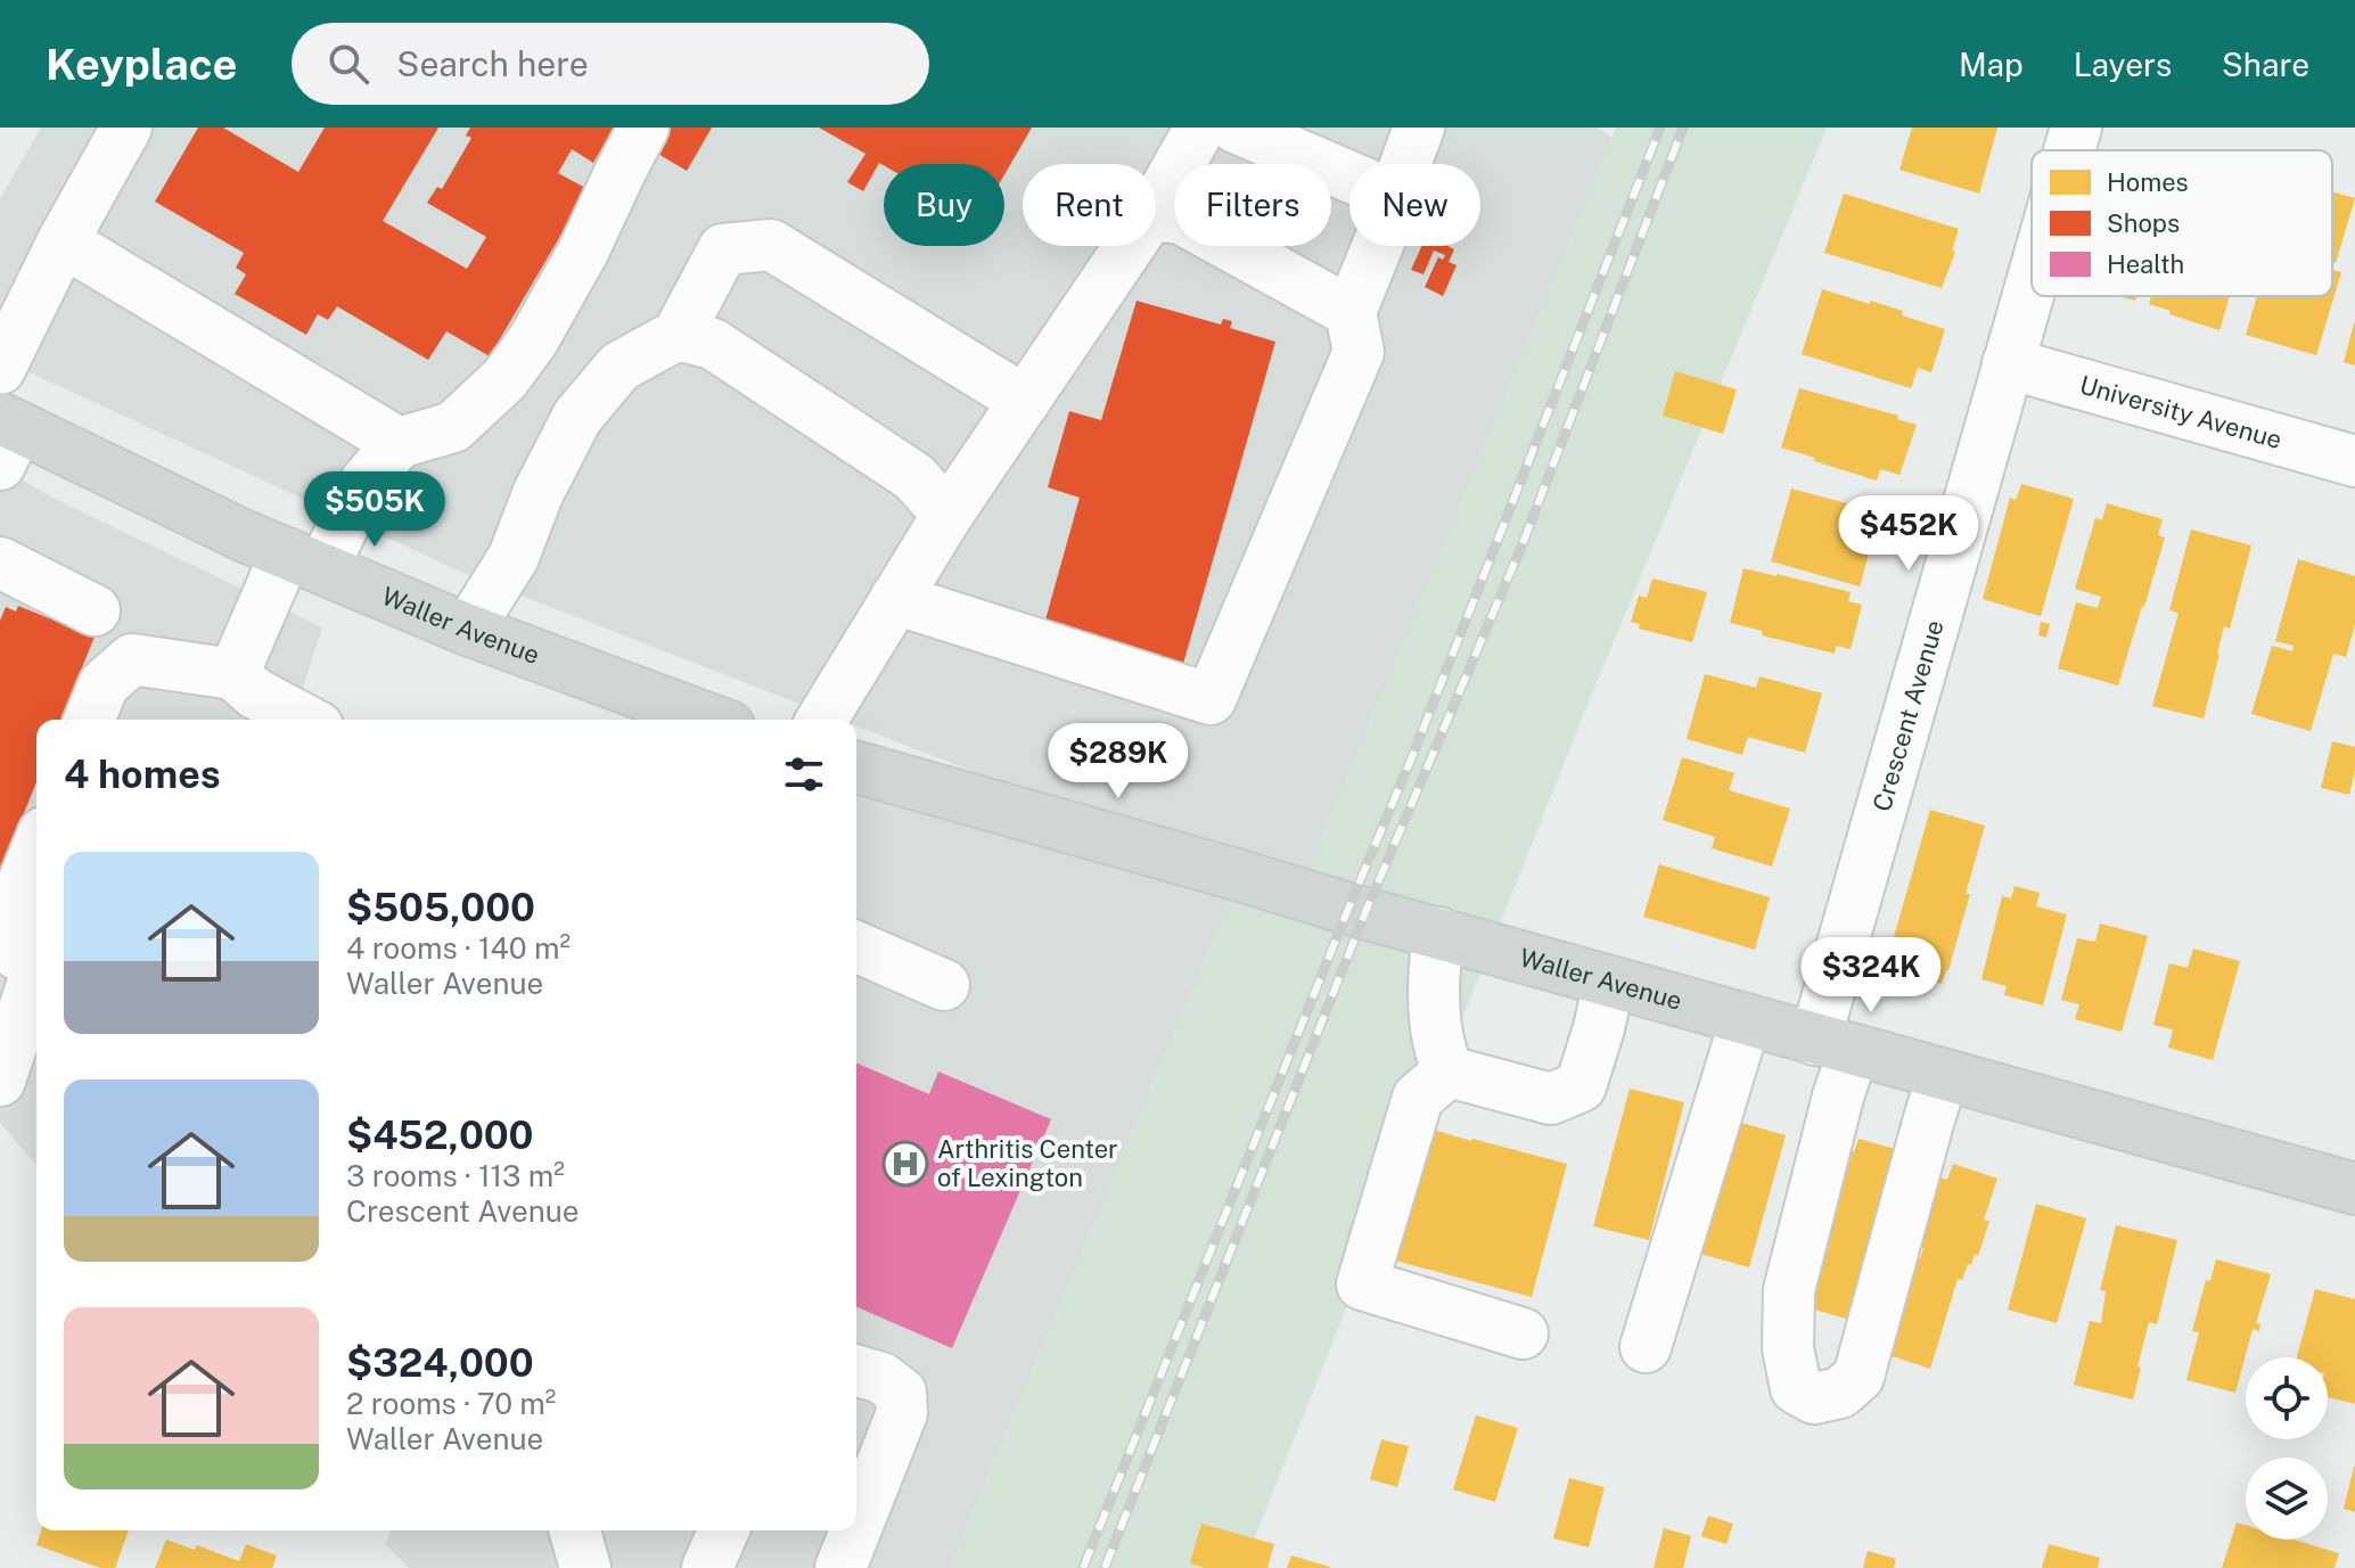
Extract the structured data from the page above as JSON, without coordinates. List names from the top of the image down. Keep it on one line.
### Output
{"streets":{"main road":["Waller Avenue"],"street":["University Avenue","Crescent Avenue"]},"crossings":[["University Avenue","Crescent Avenue"],["Waller Avenue","Crescent Avenue"]],"places":{"hospital":["Arthritis Center of Lexington"]},"legend":["Homes","Shops","Health"],"page":{"header":"Keyplace","search":"Search here","nav":["Map","Layers","Share"],"chip":["Buy","Rent","Filters","New"],"price":["$505K","$452K","$289K","$324K"],"heading":"4 homes","list":[{"name":"$505,000","note":"4 rooms · 140 m² · Waller Avenue"},{"name":"$452,000","note":"3 rooms · 113 m² · Crescent Avenue"},{"name":"$324,000","note":"2 rooms · 70 m² · Waller Avenue"}]}}
